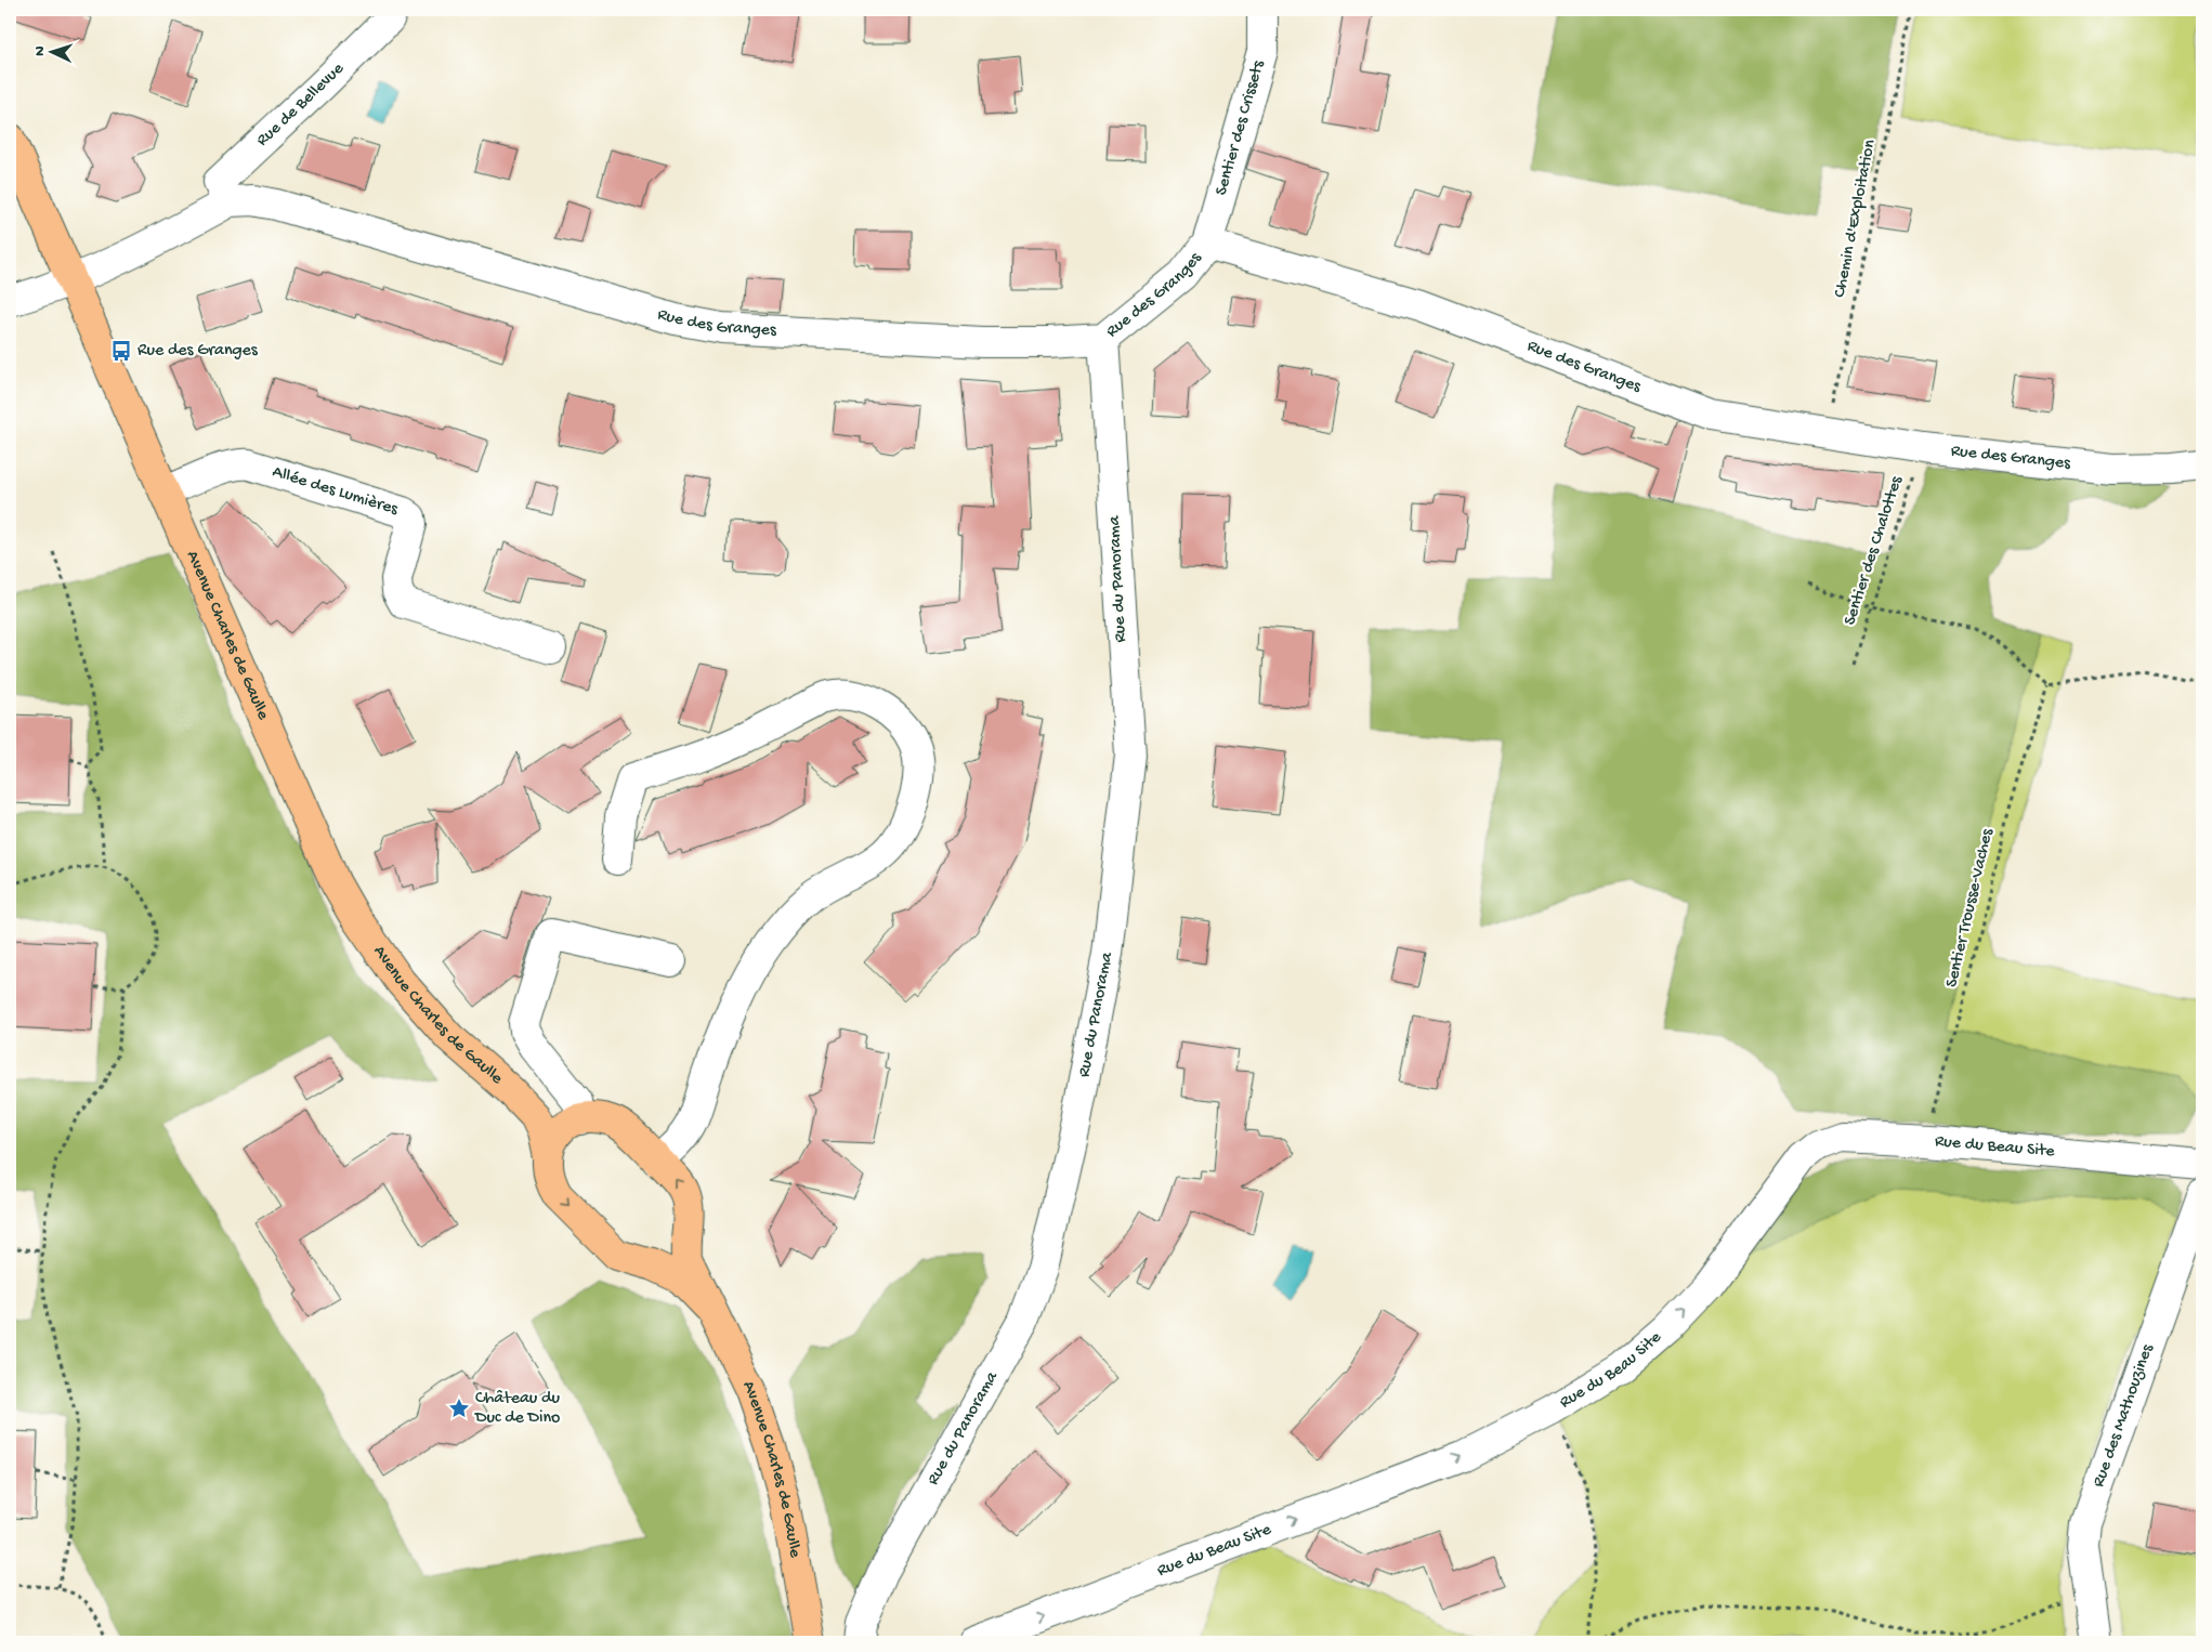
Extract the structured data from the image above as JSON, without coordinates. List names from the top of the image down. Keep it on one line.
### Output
{"streets":{"main road":["Avenue Charles de Gaulle"],"street":["Rue de Bellevue","Sentier des Crissets","Rue des Granges","Allée des Lumières","Rue du Panorama","Rue du Beau Site","Rue des Mathouzines"],"path":["Chemin d'Exploitation","Sentier des Chalottes","Sentier Trousse-Vaches"]},"crossings":[["Rue de Bellevue","Rue des Granges"],["Sentier des Crissets","Rue des Granges"],["Chemin d'Exploitation","Rue des Granges"],["Rue des Granges","Sentier des Chalottes"],["Rue des Granges","Rue du Panorama"],["Rue des Granges","Avenue Charles de Gaulle"],["Allée des Lumières","Avenue Charles de Gaulle"],["Sentier Trousse-Vaches","Rue du Beau Site"]],"one_way":["Rue du Beau Site"],"places":{"bus stop":["Rue des Granges"],"place":["Château du Duc de Dino"]},"north":"left"}
